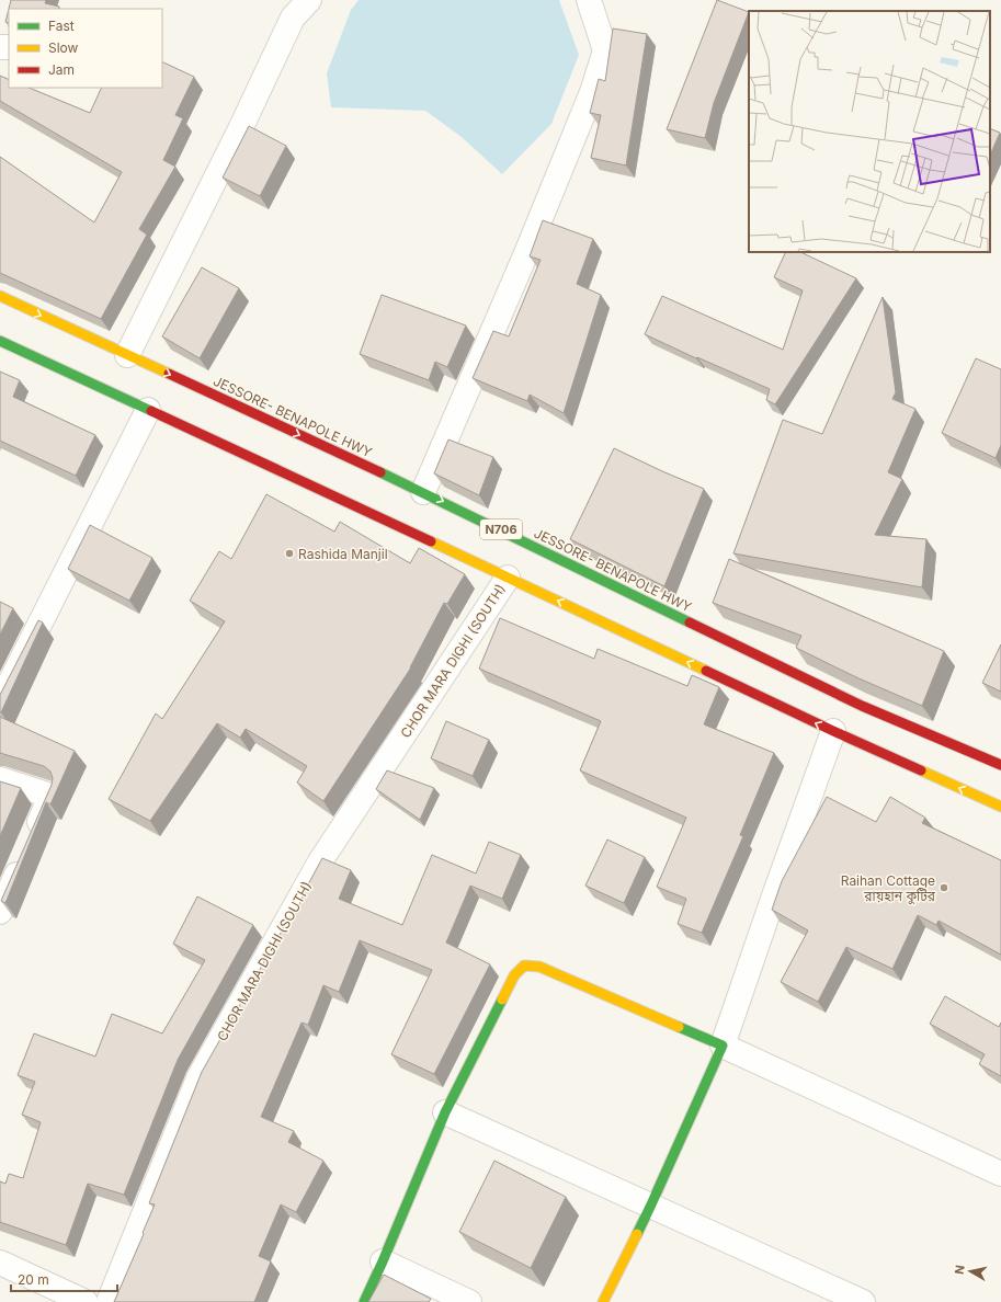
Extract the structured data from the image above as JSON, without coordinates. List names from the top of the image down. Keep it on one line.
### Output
{"streets":{"main road":["JESSORE- BENAPOLE HWY","N706"],"street":["CHOR MARA DIGHI (SOUTH)"]},"places":["Rashida Manjil","Raihan Cottage রায়হান কুটির"],"legend":["Fast","Slow","Jam"],"scale_bar":"20 m","north":"left"}
